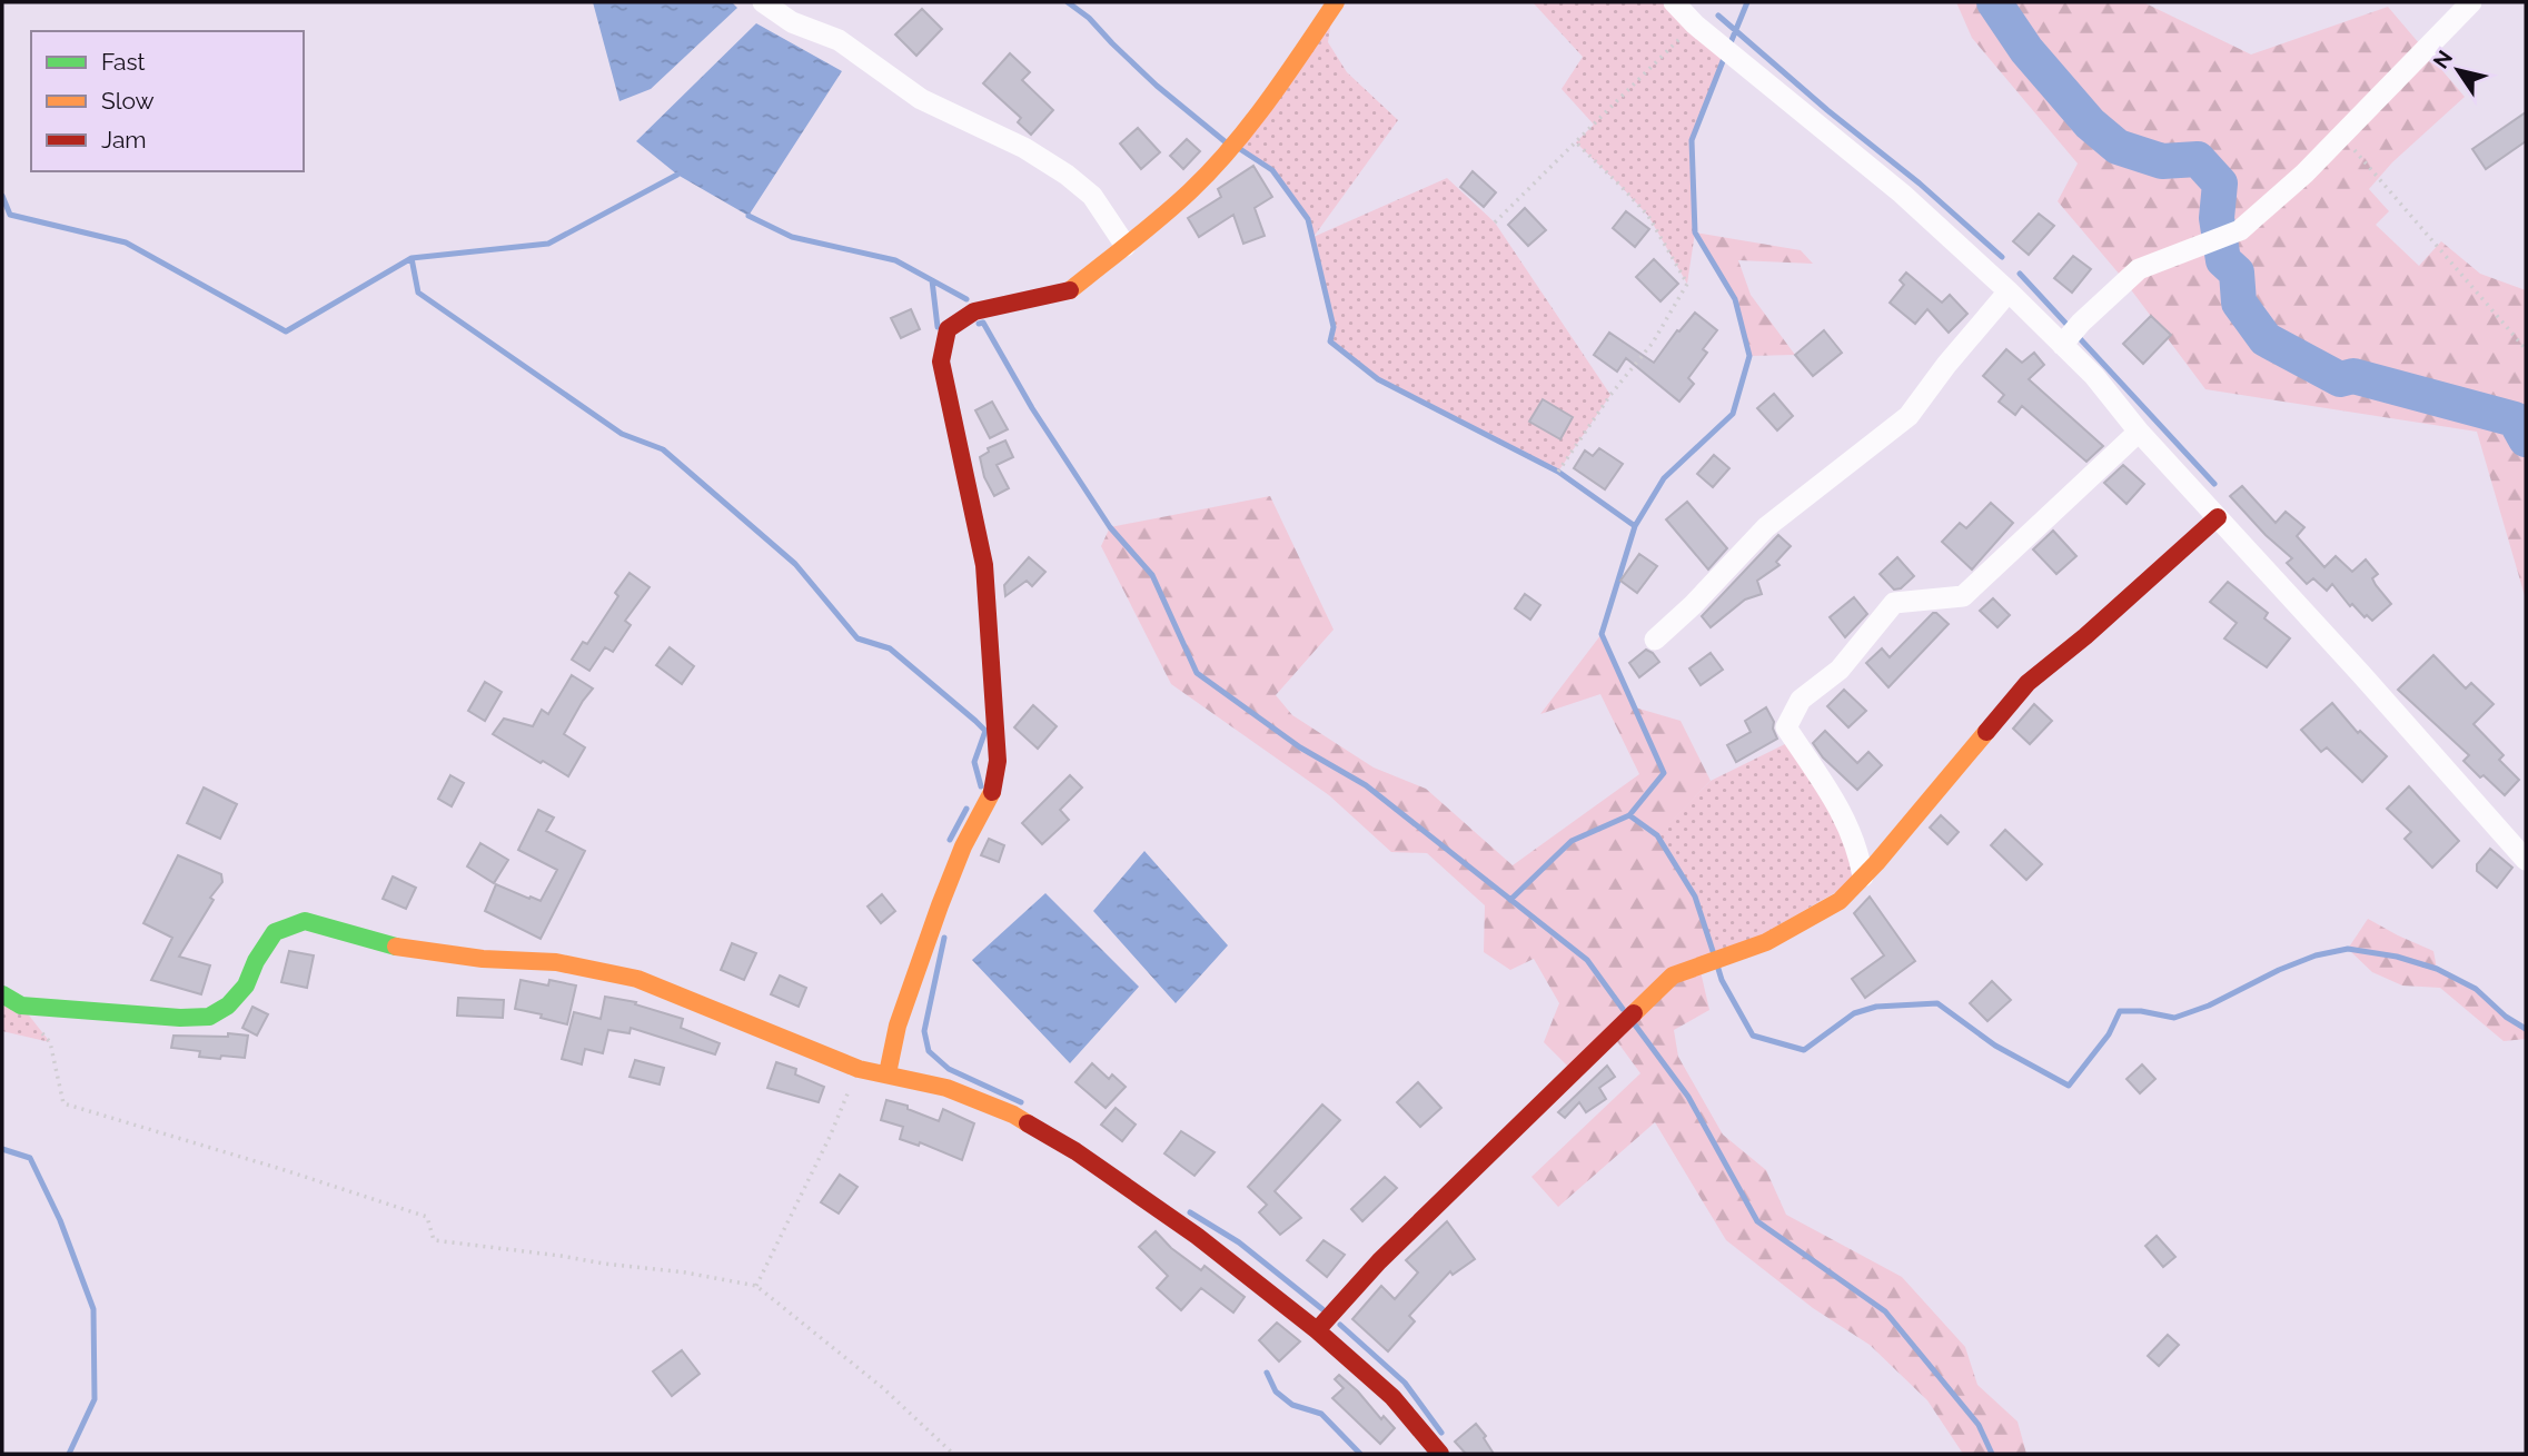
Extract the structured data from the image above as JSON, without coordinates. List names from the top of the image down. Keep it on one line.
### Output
{"legend":["Fast","Slow","Jam"],"north":"top left"}
